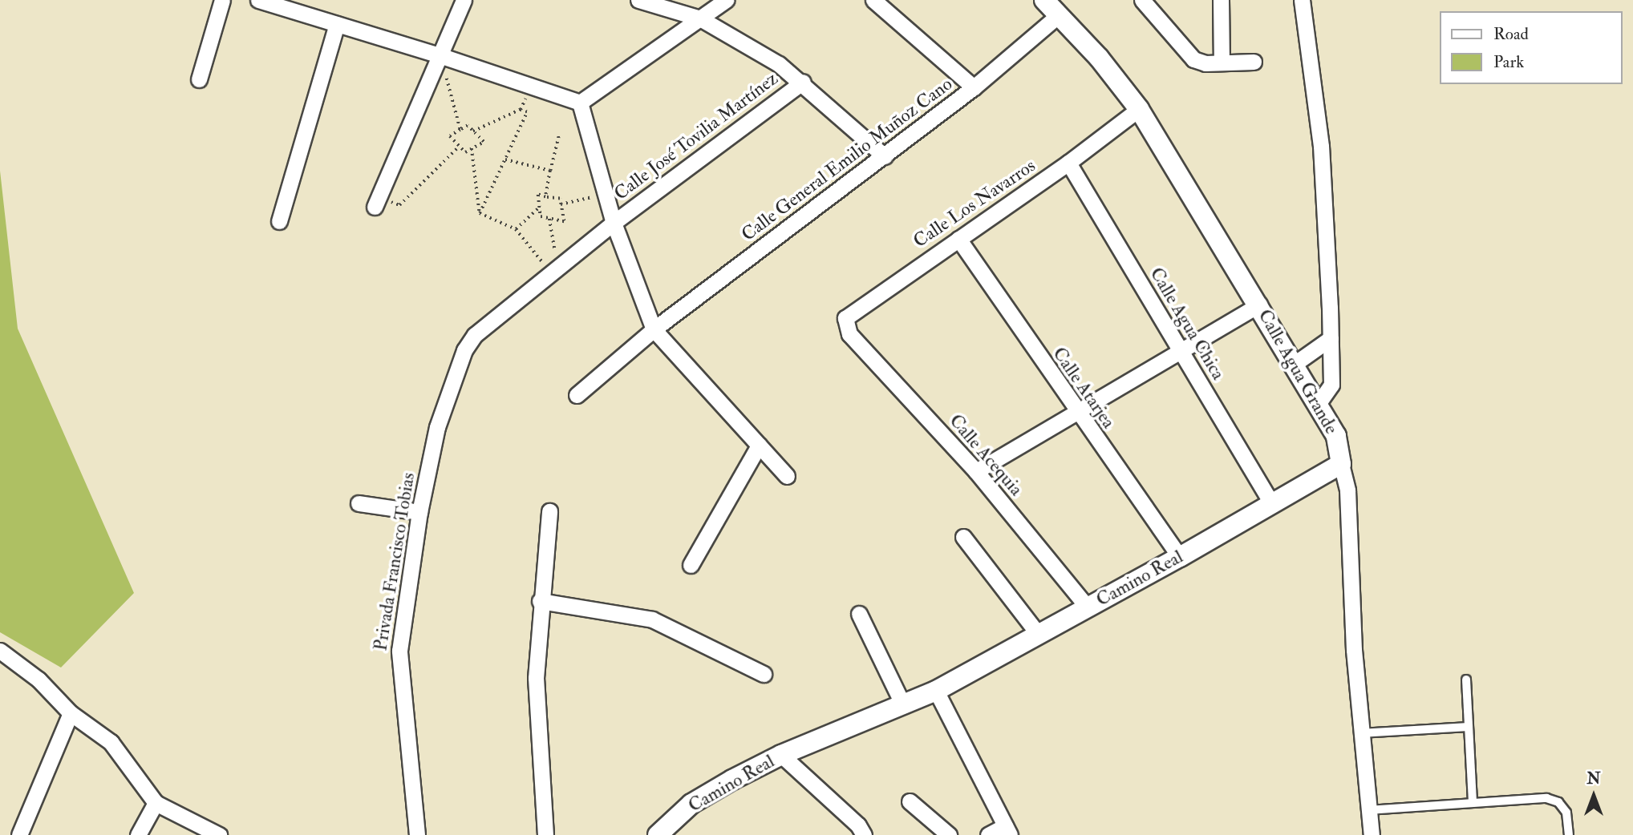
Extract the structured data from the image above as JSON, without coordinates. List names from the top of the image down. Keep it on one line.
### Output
{"streets":{"street":["Calle José Tovilia Martínez","Calle General Emilio Muñoz Cano","Calle Los Navarros","Calle Agua Chica","Calle Agua Grande","Calle Atarjea","Calle Acequia","Privada Francisco Tobias","Camino Real"]},"crossings":[["Calle José Tovilia Martínez","Privada Francisco Tobias"],["Calle General Emilio Muñoz Cano","Calle Agua Grande"],["Calle Los Navarros","Calle Agua Chica"],["Calle Los Navarros","Calle Agua Grande"],["Calle Los Navarros","Calle Atarjea"],["Calle Los Navarros","Calle Acequia"],["Calle Agua Chica","Camino Real"],["Calle Agua Grande","Camino Real"],["Calle Atarjea","Camino Real"],["Calle Acequia","Camino Real"]],"legend":["Road","Park"],"north":"top"}
